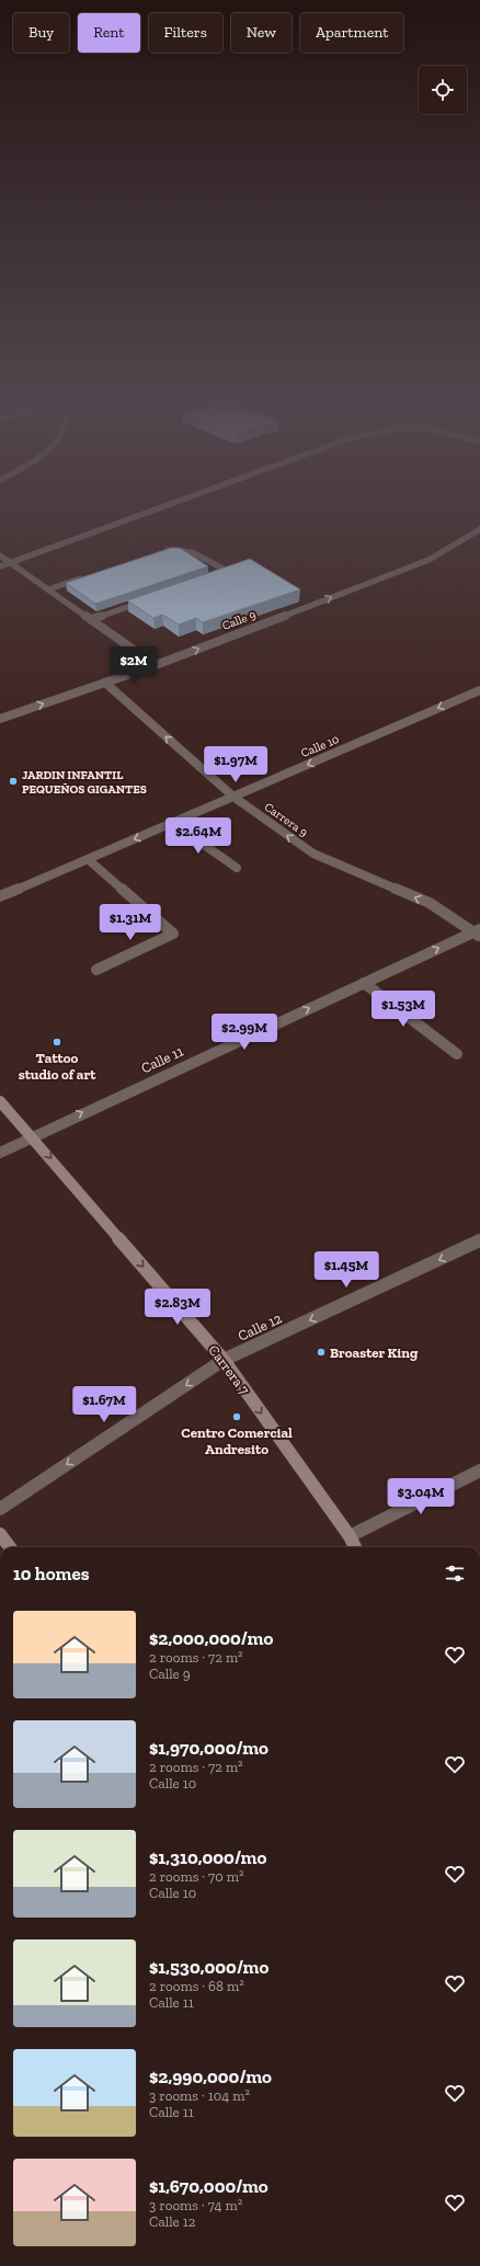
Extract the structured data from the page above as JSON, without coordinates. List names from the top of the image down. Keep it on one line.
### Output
{"streets":{"main road":["Carrera 7"],"street":["Calle 9","Calle 10","Carrera 9","Calle 11","Calle 12"]},"crossings":[["Calle 9","Carrera 9"],["Calle 10","Carrera 9"],["Carrera 9","Calle 11"],["Calle 11","Carrera 7"],["Calle 12","Carrera 7"]],"one_way":["Calle 9","Calle 10","Carrera 9","Calle 11","Calle 12","Carrera 7"],"places":["JARDIN INFANTIL PEQUEÑOS GIGANTES","Tattoo studio of art","Broaster King","Centro Comercial Andresito"],"page":{"chip":["Buy","Rent","Filters","New","Apartment"],"price":["$2M","$1.97M","$2.64M","$1.31M","$1.53M","$2.99M","$1.45M","$2.83M","$1.67M","$3.04M"],"heading":"10 homes","list":[{"name":"$2,000,000/mo","note":"2 rooms · 72 m² · Calle 9"},{"name":"$1,970,000/mo","note":"2 rooms · 72 m² · Calle 10"},{"name":"$1,310,000/mo","note":"2 rooms · 70 m² · Calle 10"},{"name":"$1,530,000/mo","note":"2 rooms · 68 m² · Calle 11"},{"name":"$2,990,000/mo","note":"3 rooms · 104 m² · Calle 11"},{"name":"$1,670,000/mo","note":"3 rooms · 74 m² · Calle 12"}]}}
